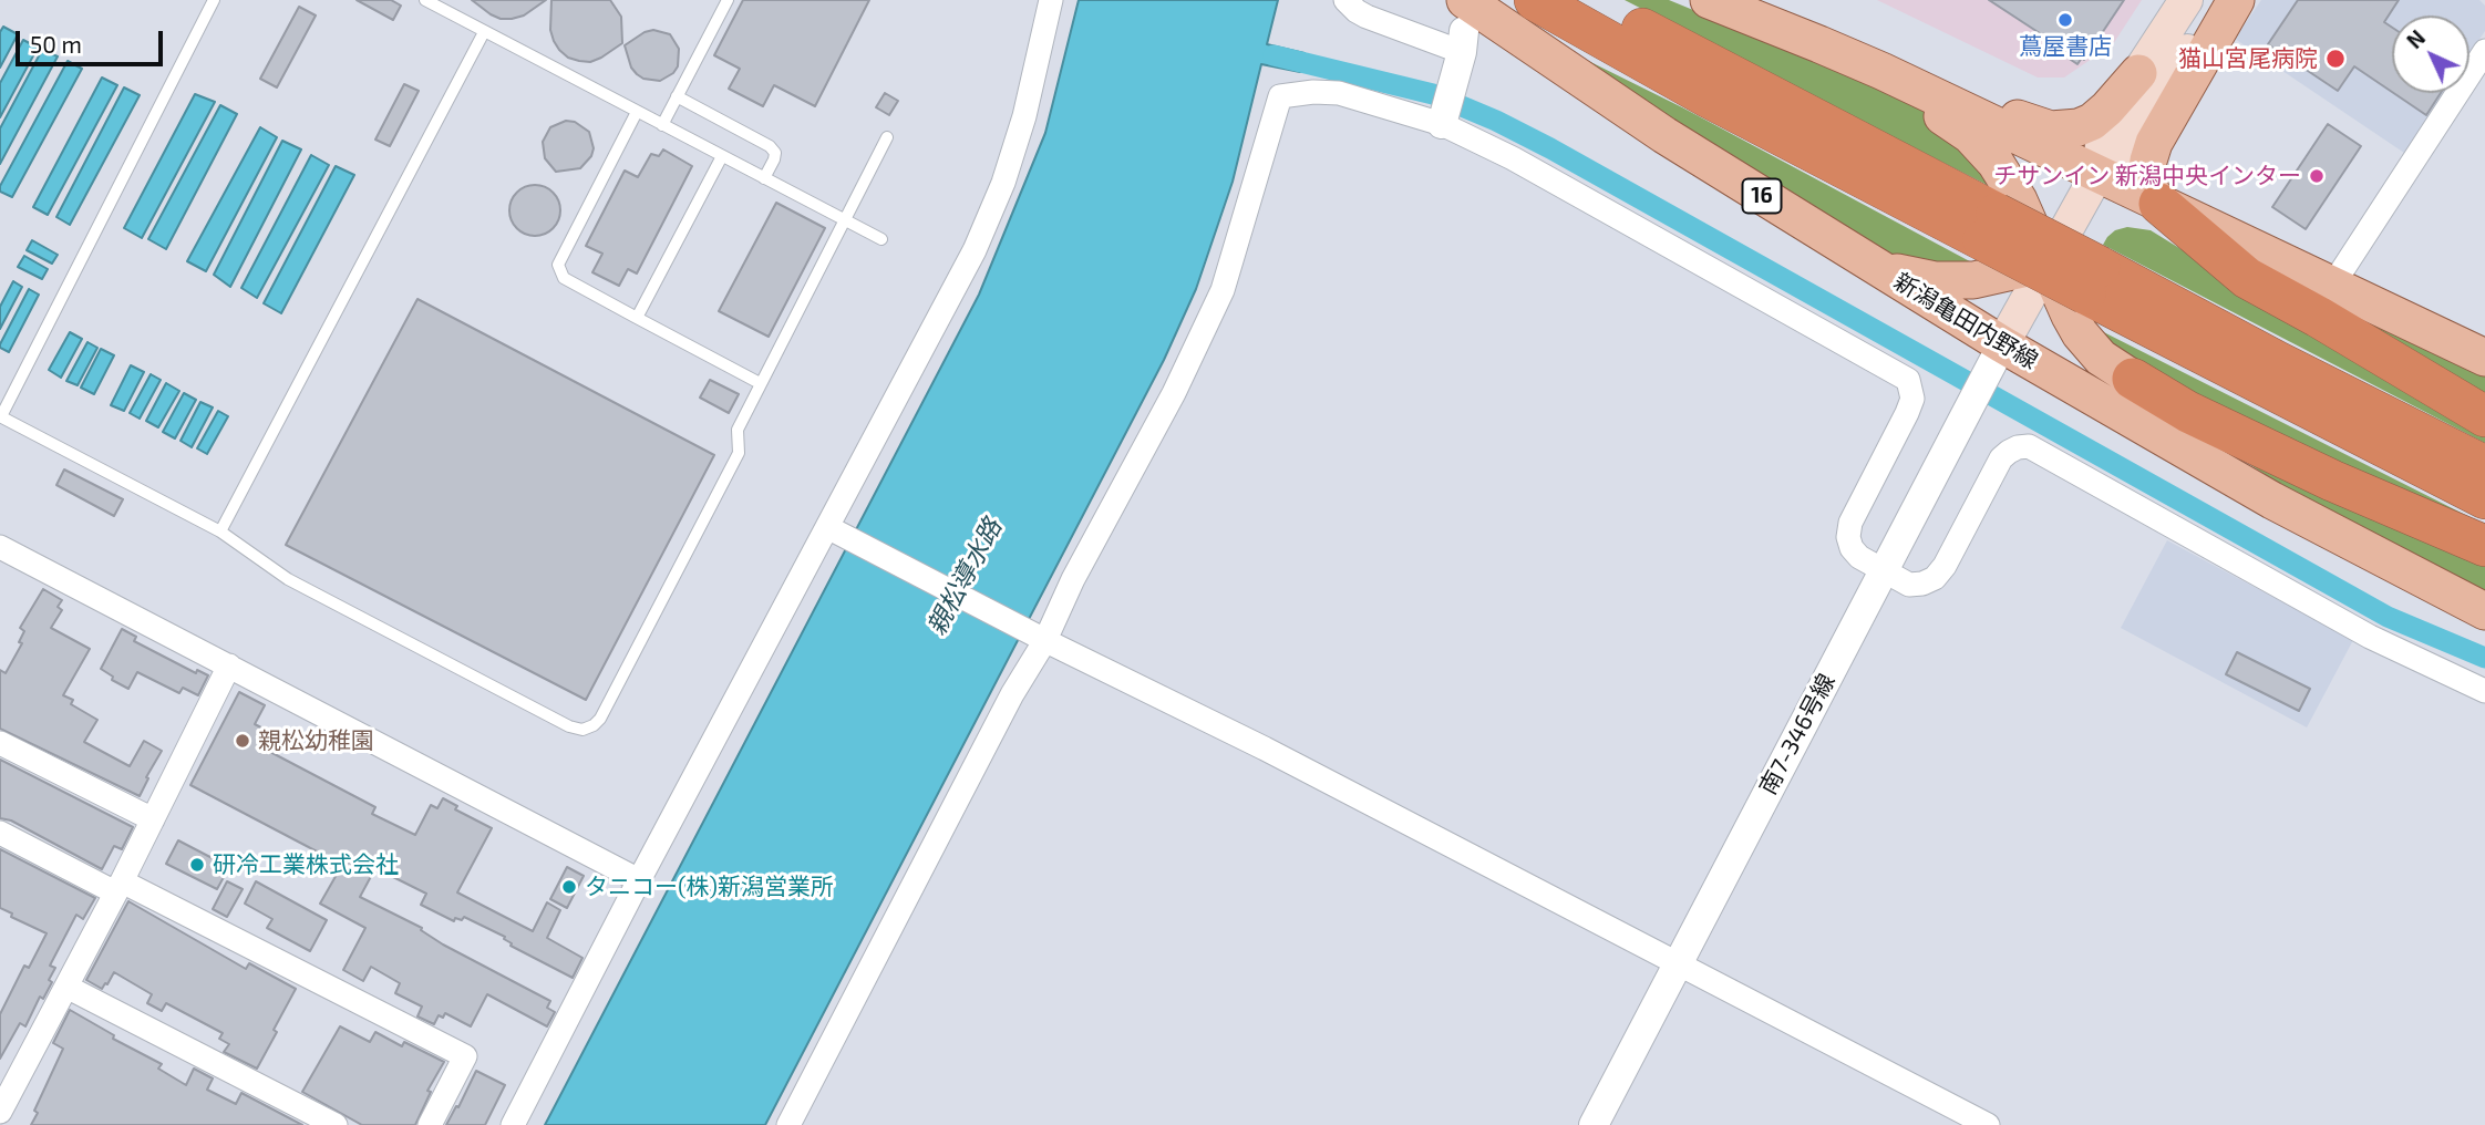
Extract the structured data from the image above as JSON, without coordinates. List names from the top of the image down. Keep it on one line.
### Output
{"streets":{"main road":["16","新潟亀田内野線"],"street":["南7-346号線"]},"crossings":[["新潟亀田内野線","南7-346号線"]],"water":["親松導水路"],"places":["蔦屋書店","猫山宮尾病院","チサンイン 新潟中央インター","親松幼稚園","研冷工業株式会社","タニコー(株)新潟営業所"],"scale_bar":"50 m","north":"top left"}
